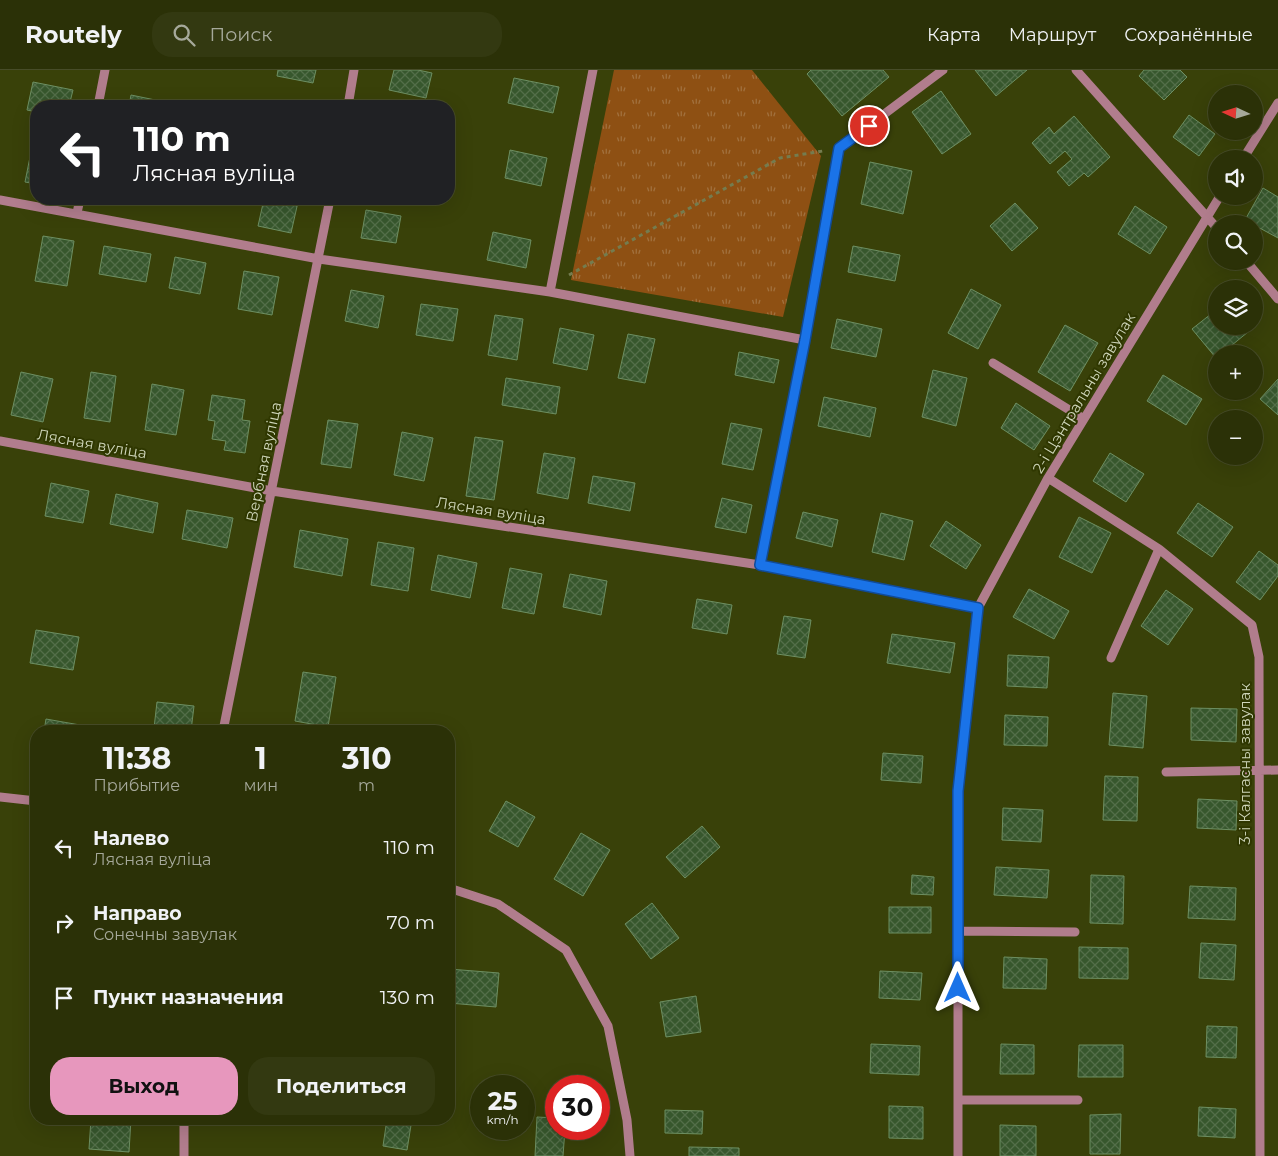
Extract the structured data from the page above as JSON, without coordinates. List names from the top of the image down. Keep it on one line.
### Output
{"streets":{"street":["2-і Цэнтральны завулак","Лясная вуліца","Вербная вуліца","3-і Калгасны завулак"]},"crossings":[["2-і Цэнтральны завулак","Лясная вуліца"],["2-і Цэнтральны завулак","3-і Калгасны завулак"],["Лясная вуліца","Вербная вуліца"]],"north":"left","page":{"header":"Routely","search":"Поиск","nav":["Карта","Маршрут","Сохранённые"],"map_buttons":["+","−"],"turn":["110 m","Лясная вуліца"],"eta":["11:38","Прибытие","1","мин","310","m"],"list":[{"name":"Налево","note":"Лясная вуліца","value":"110 m"},{"name":"Направо","note":"Сонечны завулак","value":"70 m"},{"name":"Пункт назначения","value":"130 m"}],"buttons":["Выход","Поделиться"],"speed":"25 km/h","limit":"30"}}
